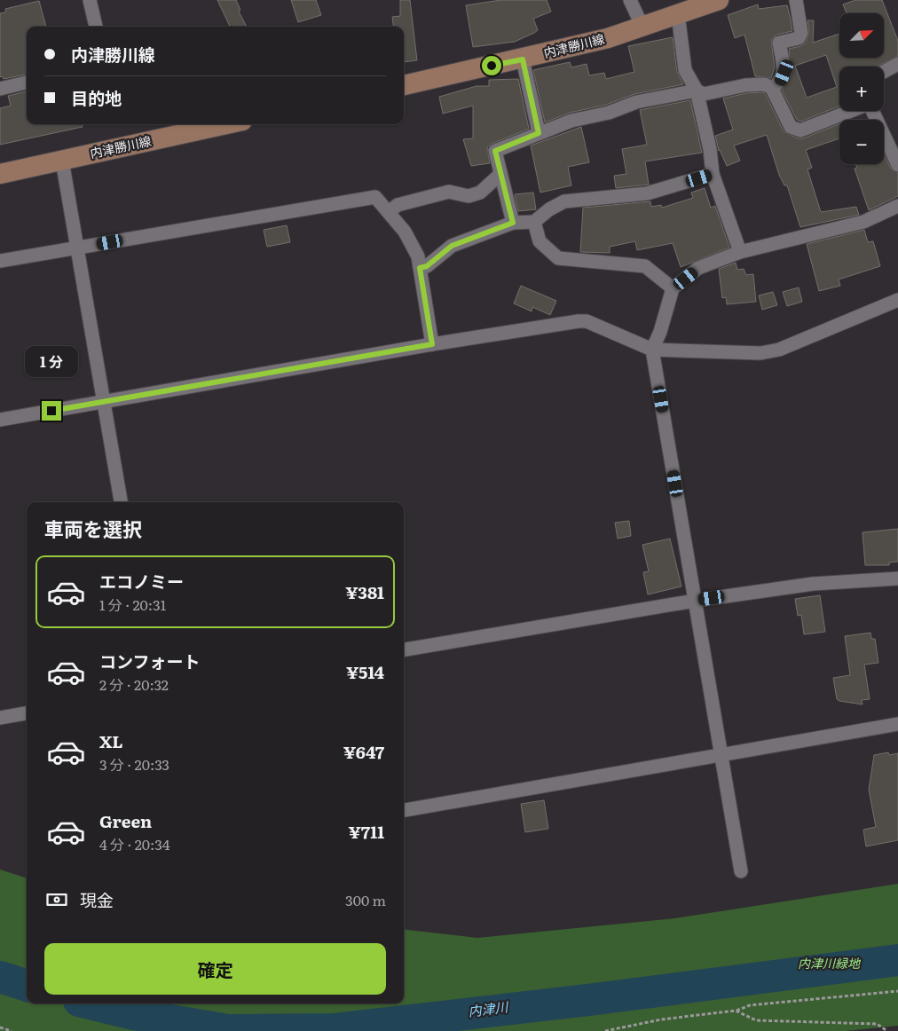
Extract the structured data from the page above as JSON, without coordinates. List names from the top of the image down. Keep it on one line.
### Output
{"streets":{"main road":["内津勝川線"]},"water":["内津川"],"parks":["内津川緑地"],"north":"top right","page":{"map_buttons":["+","−"],"banner":["内津勝川線","目的地"],"bubble":"1 分","heading":"車両を選択","list":[{"name":"エコノミー","note":"1 分 · 20:31","value":"¥381"},{"name":"コンフォート","note":"2 分 · 20:32","value":"¥514"},{"name":"XL","note":"3 分 · 20:33","value":"¥647"},{"name":"Green","note":"4 分 · 20:34","value":"¥711"}],"pay":["現金","300 m"],"buttons":"確定"}}
